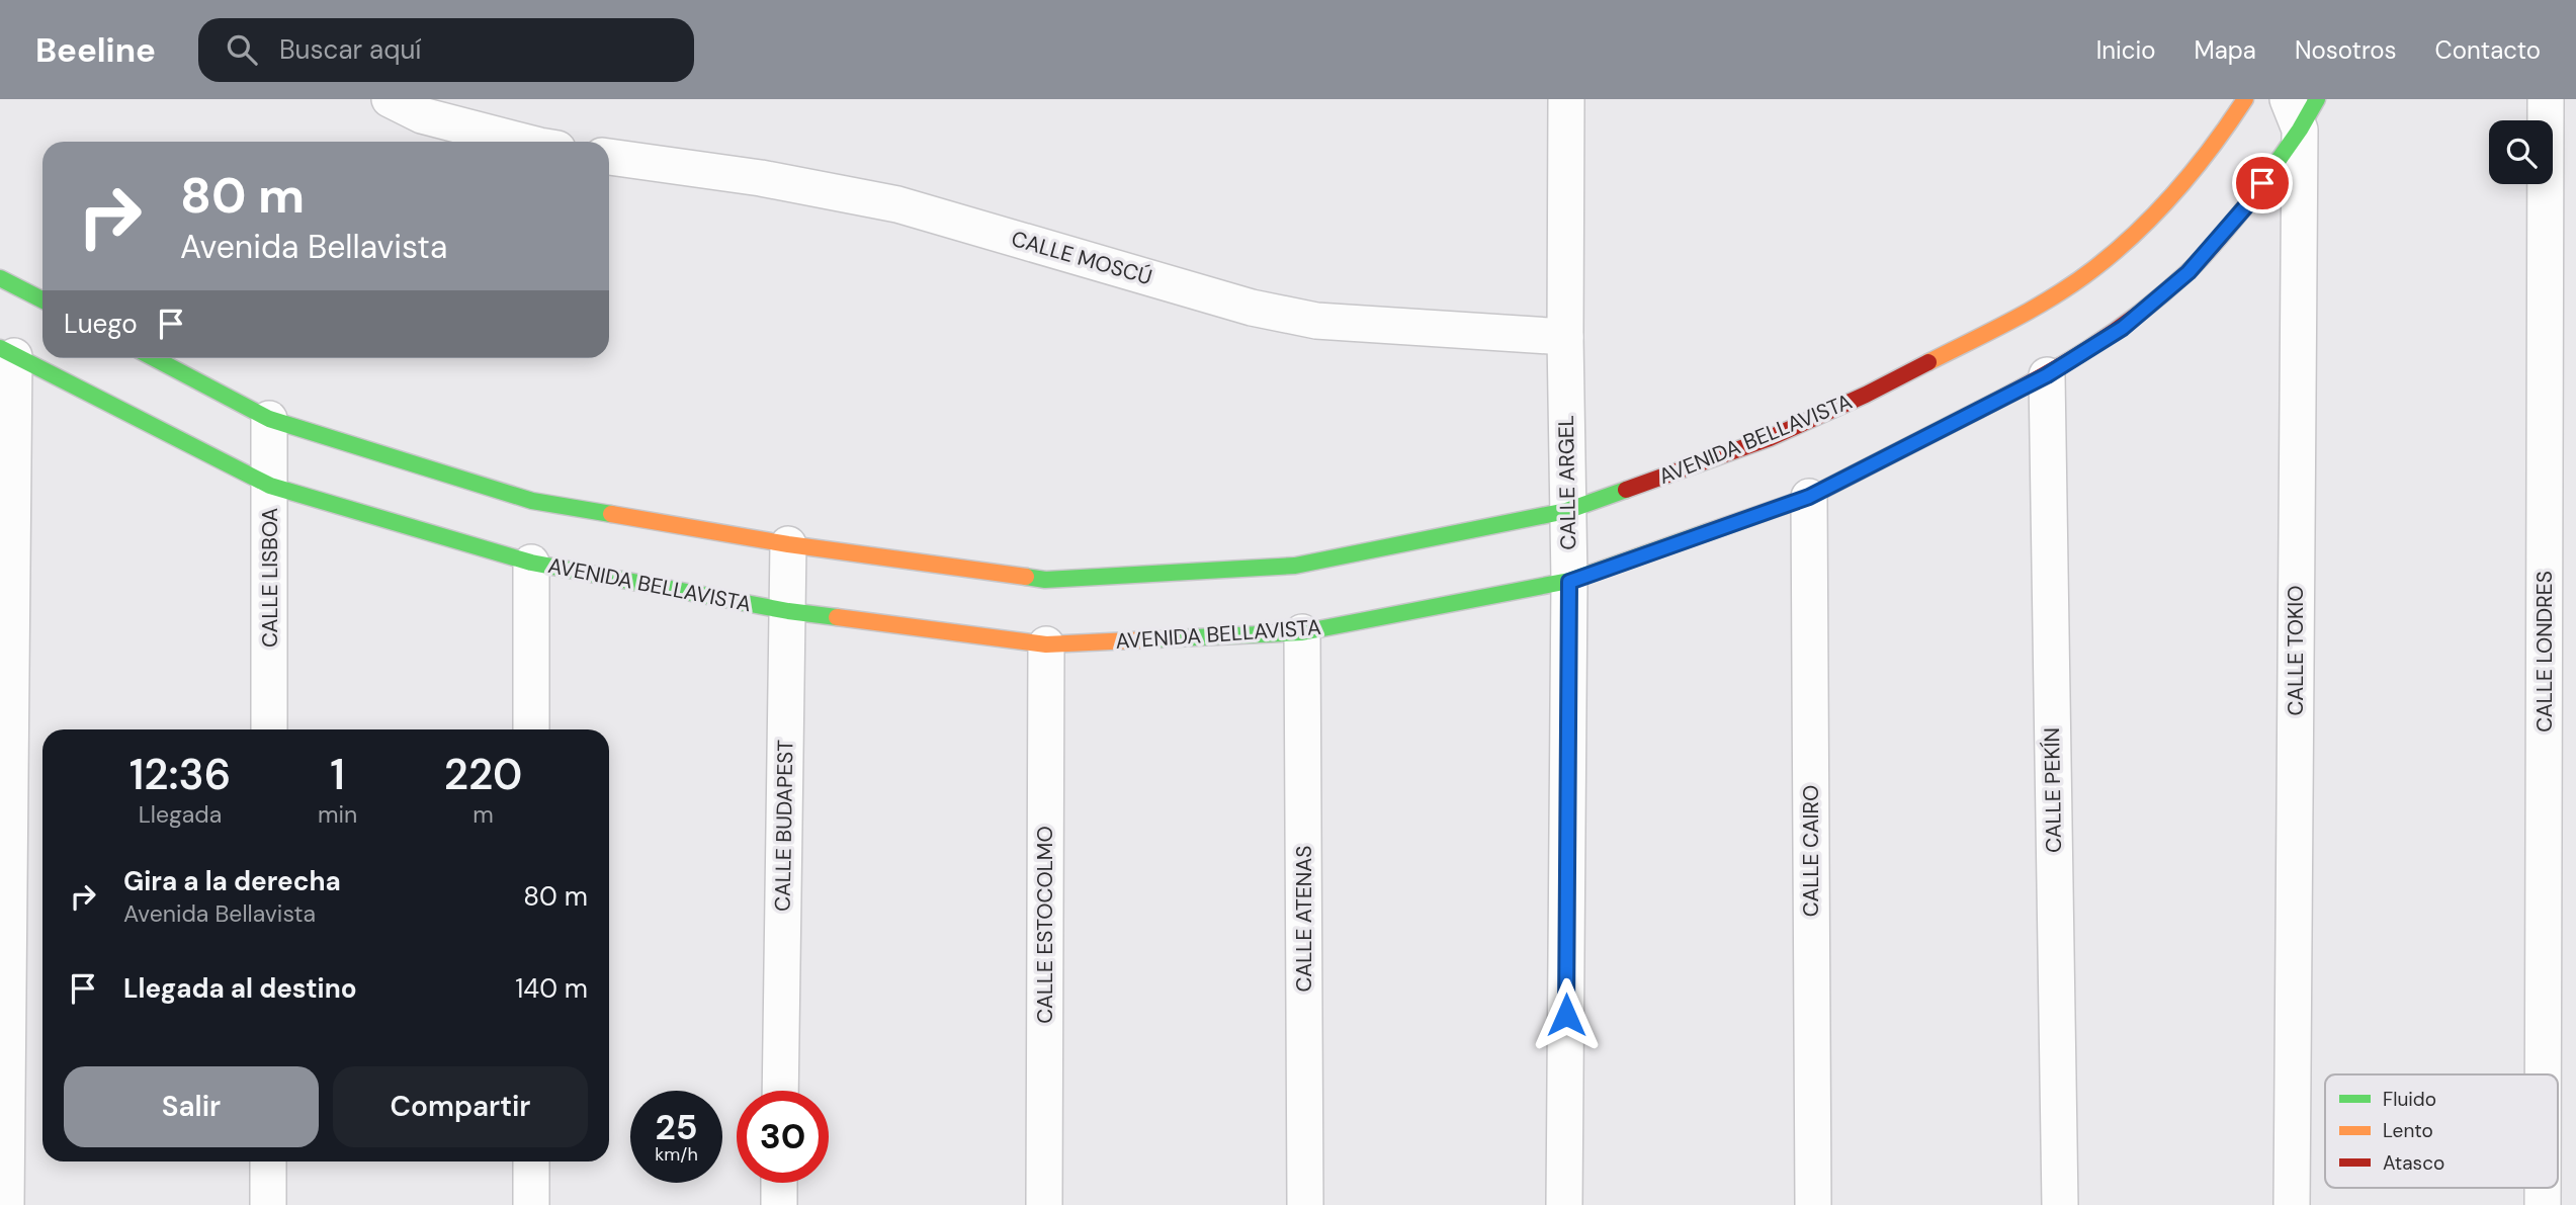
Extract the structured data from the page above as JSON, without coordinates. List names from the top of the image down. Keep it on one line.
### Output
{"streets":{"street":["CALLE MOSCÚ","AVENIDA BELLAVISTA","CALLE ARGEL","CALLE LISBOA","CALLE TOKIO","CALLE LONDRES","CALLE PEKÍN","CALLE BUDAPEST","CALLE CAIRO","CALLE ATENAS","CALLE ESTOCOLMO"]},"crossings":[["CALLE MOSCÚ","CALLE ARGEL"],["AVENIDA BELLAVISTA","CALLE ARGEL"],["AVENIDA BELLAVISTA","CALLE LISBOA"],["AVENIDA BELLAVISTA","CALLE TOKIO"],["AVENIDA BELLAVISTA","CALLE PEKÍN"],["AVENIDA BELLAVISTA","CALLE BUDAPEST"],["AVENIDA BELLAVISTA","CALLE CAIRO"],["AVENIDA BELLAVISTA","CALLE ATENAS"],["AVENIDA BELLAVISTA","CALLE ESTOCOLMO"]],"legend":["Fluido","Lento","Atasco"],"page":{"header":"Beeline","search":"Buscar aquí","nav":["Inicio","Mapa","Nosotros","Contacto"],"turn":["80 m","Avenida Bellavista"],"then":"Luego","eta":["12:36","Llegada","1","min","220","m"],"list":[{"name":"Gira a la derecha","note":"Avenida Bellavista","value":"80 m"},{"name":"Llegada al destino","value":"140 m"}],"buttons":["Salir","Compartir"],"speed":"25 km/h","limit":"30"}}
